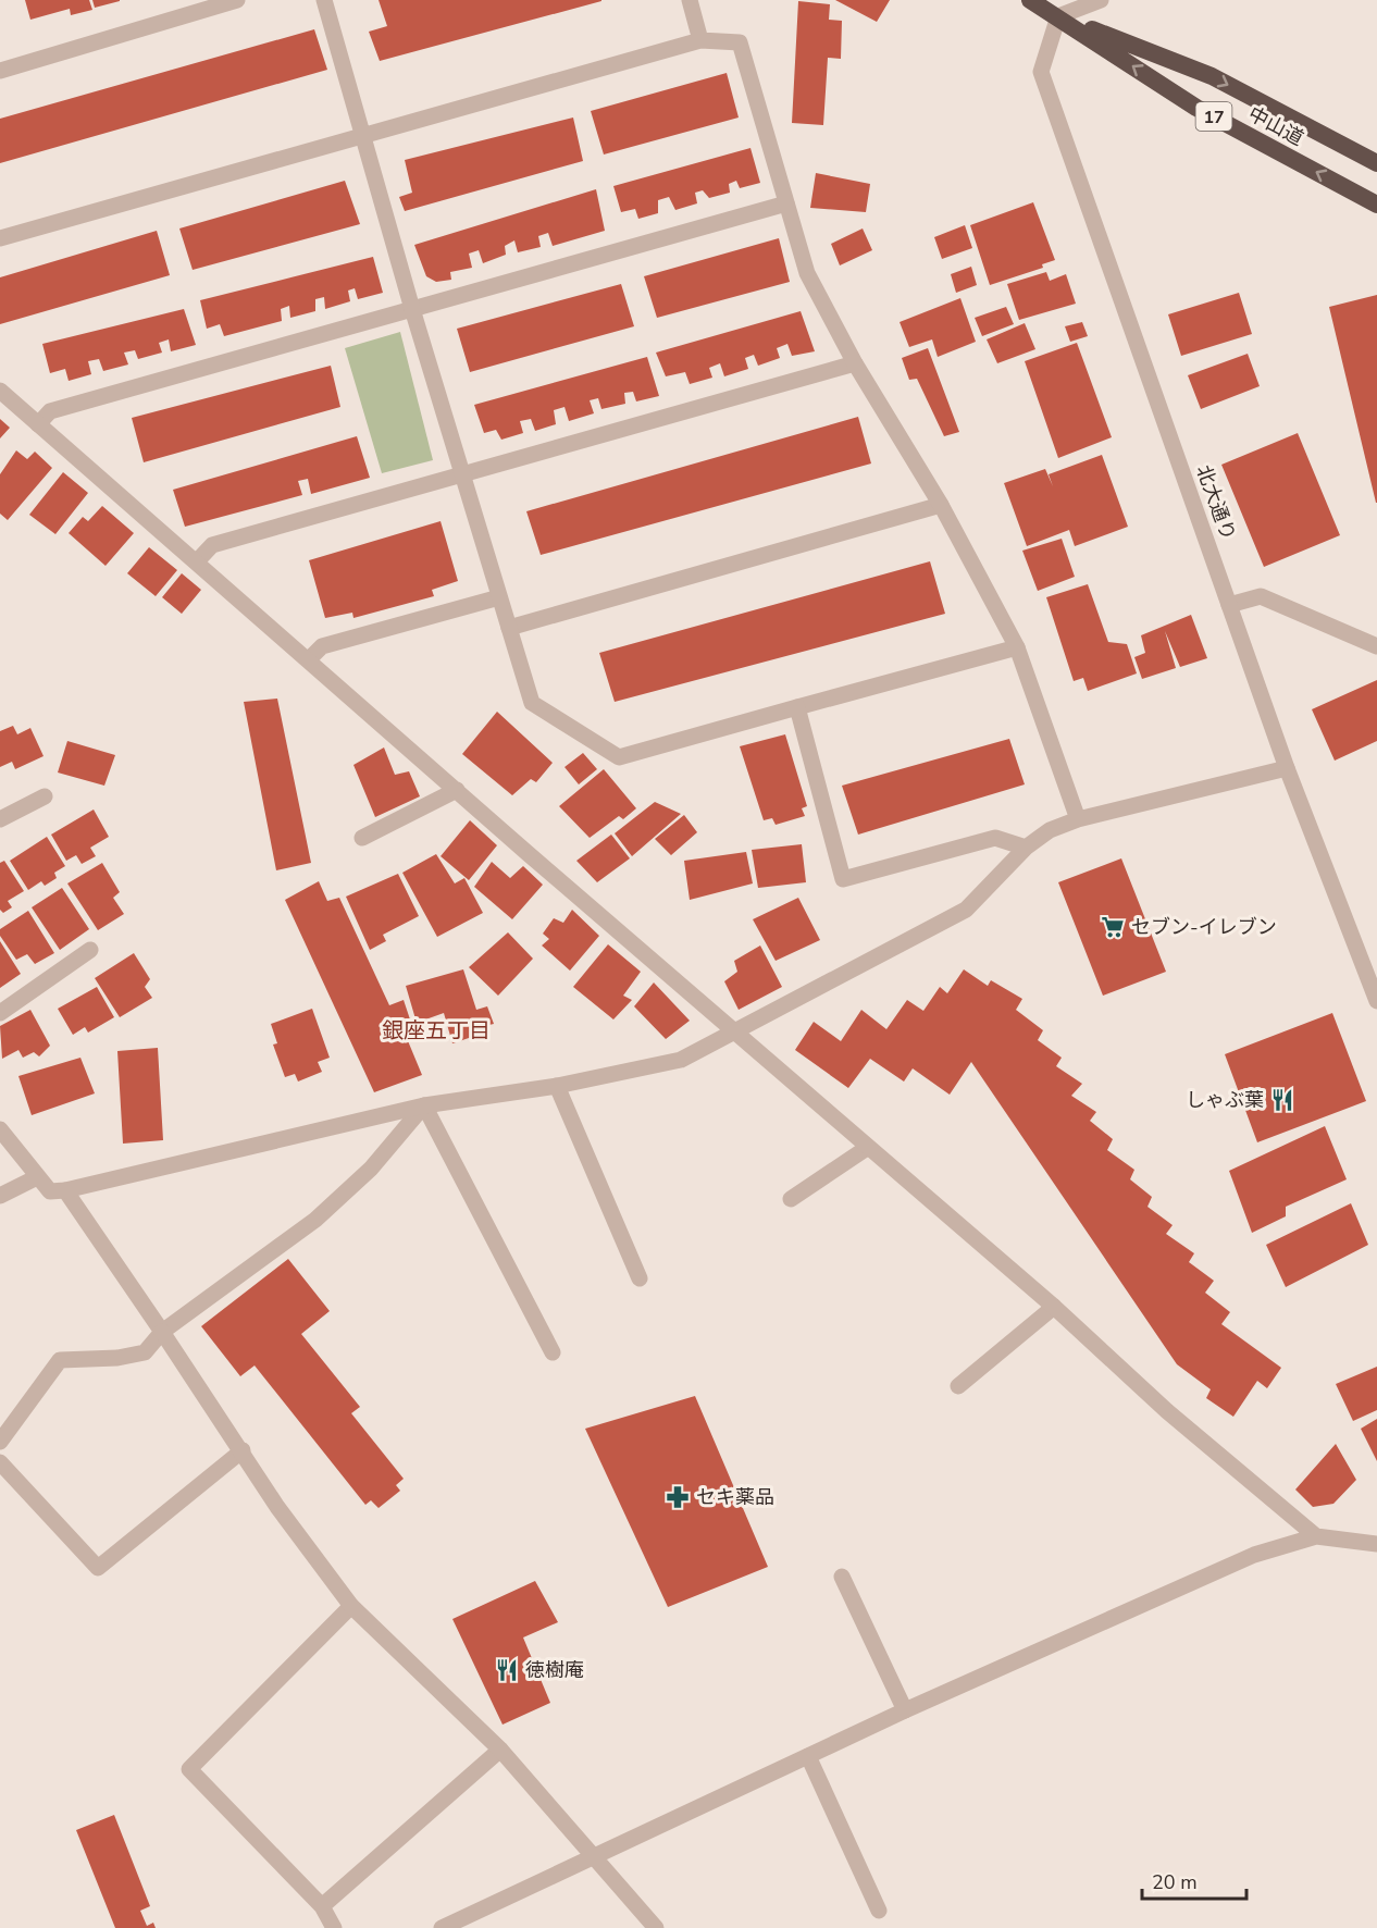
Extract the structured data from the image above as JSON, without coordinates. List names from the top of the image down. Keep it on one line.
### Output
{"streets":{"highway":["17","中山道"],"street":["北大通り"]},"crossings":[["中山道","北大通り"]],"districts":["銀座五丁目"],"places":{"supermarket":["セブン-イレブン"],"restaurant":["しゃぶ葉","徳樹庵"],"pharmacy":["セキ薬品"]},"scale_bar":"20 m"}
